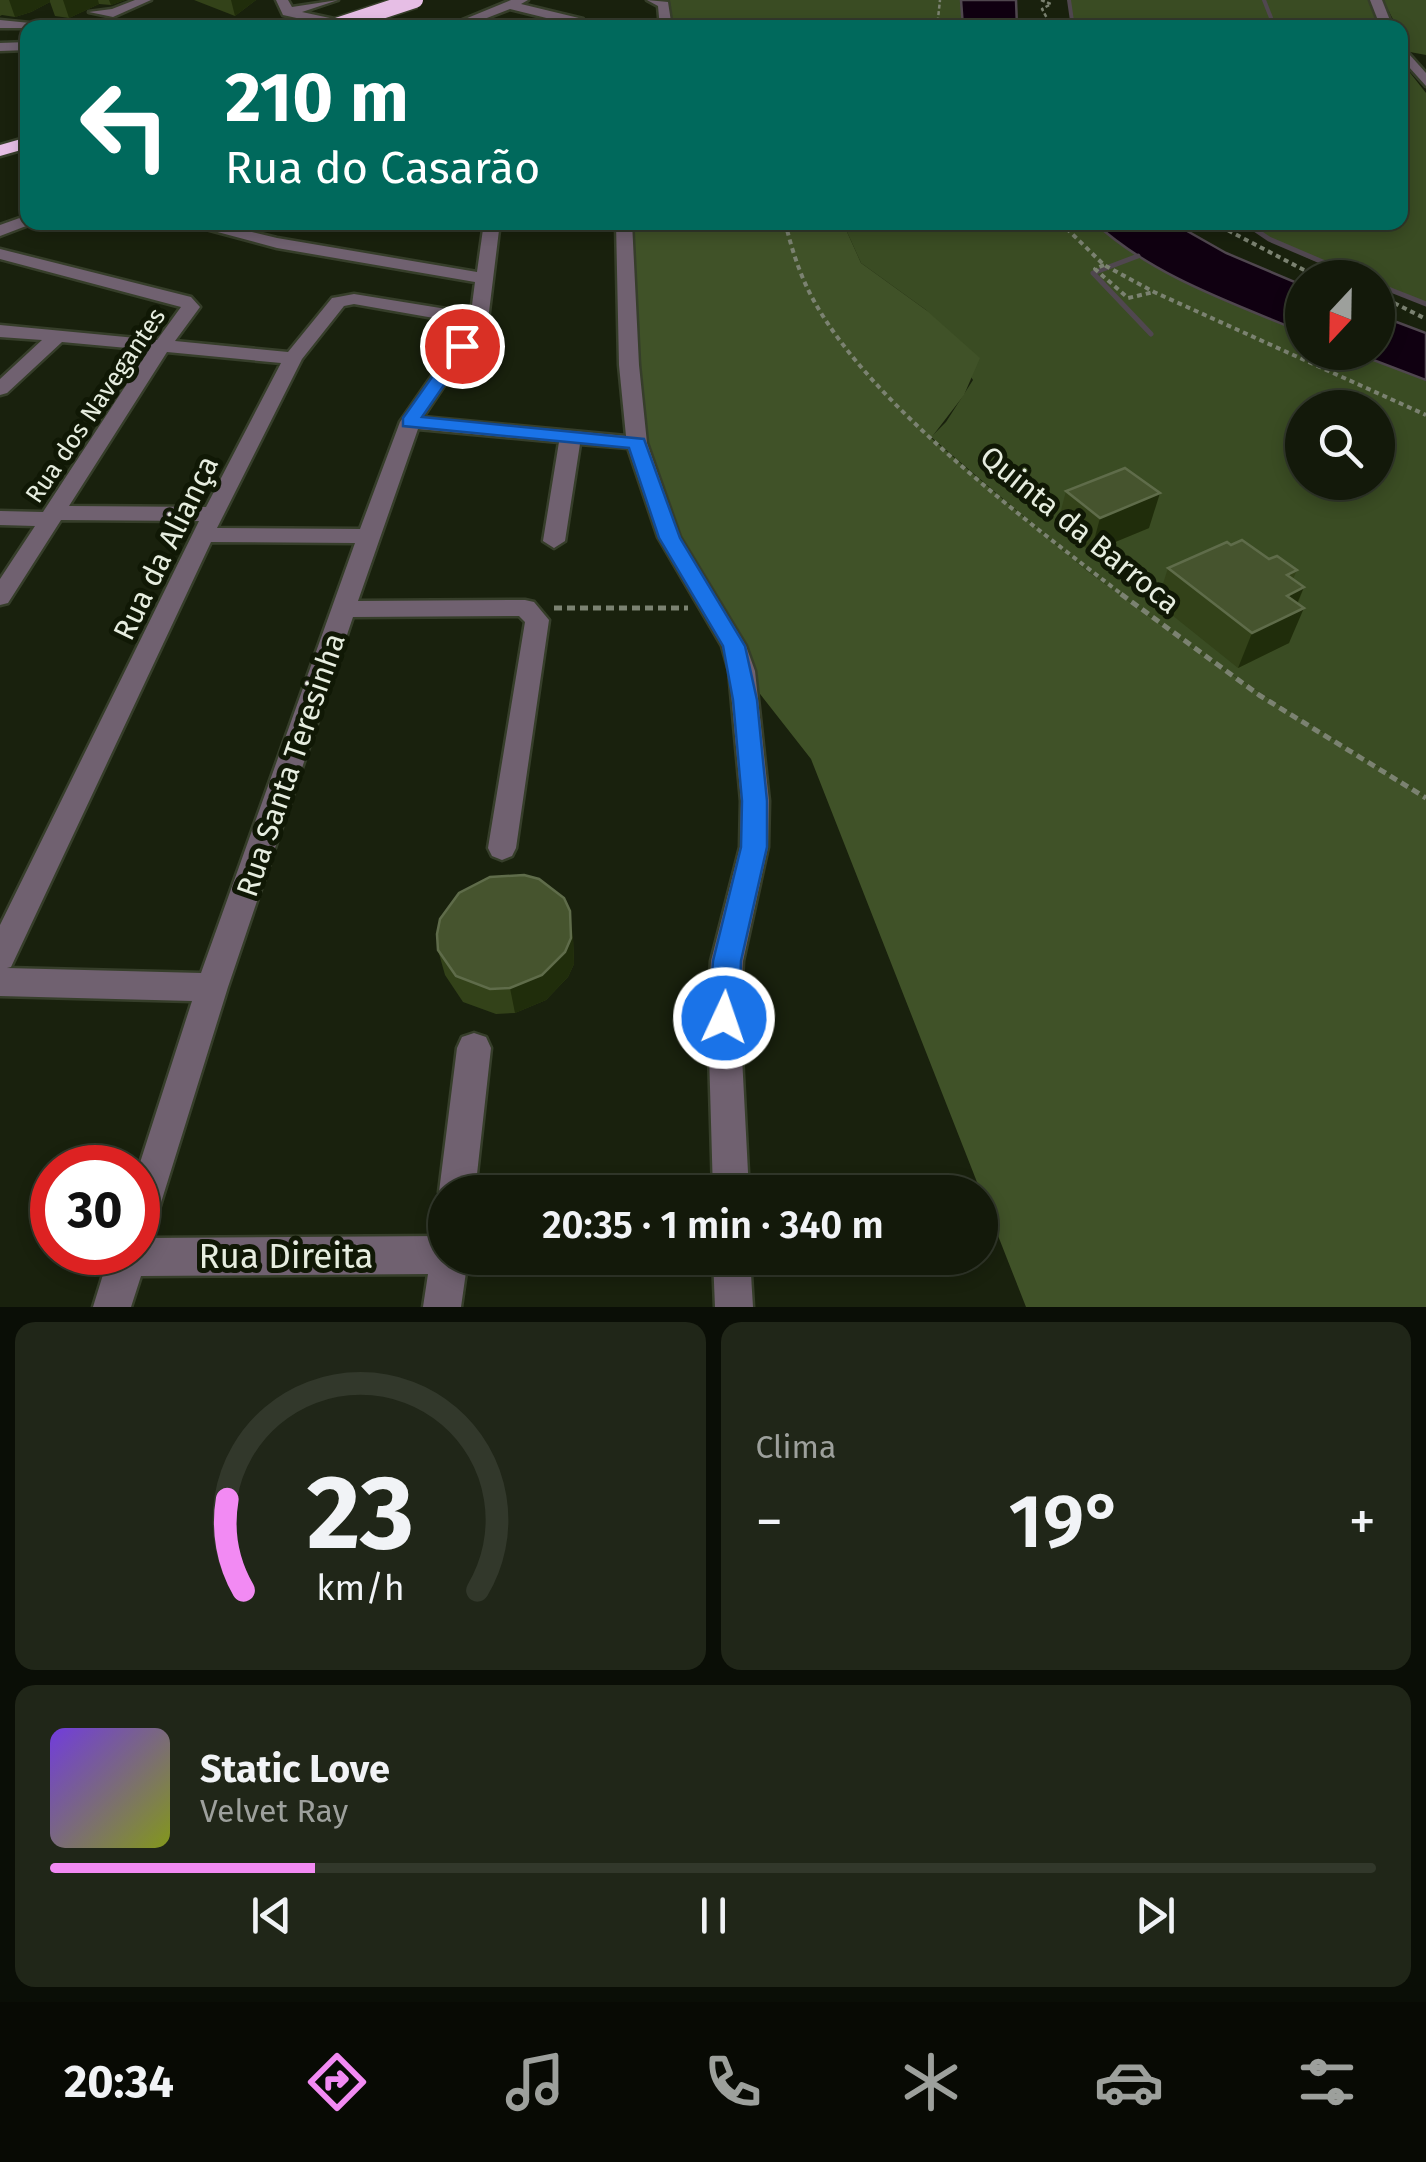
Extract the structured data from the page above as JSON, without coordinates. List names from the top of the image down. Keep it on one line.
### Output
{"streets":{"street":["Rua dos Navegantes","Rua da Aliança","Rua Santa Teresinha","Rua Direita"],"path":["Quinta da Barroca"]},"crossings":[["Rua da Aliança","Rua Santa Teresinha"]],"north":"bottom","page":{"turn":["210 m","Rua do Casarão"],"limit":"30","trip":"20:35 · 1 min · 340 m","tile":"Clima","heat":["−","19°","+"],"song":["Static Love","Velvet Ray"],"tabs":"20:34","gauge":["23","km/h"]}}
